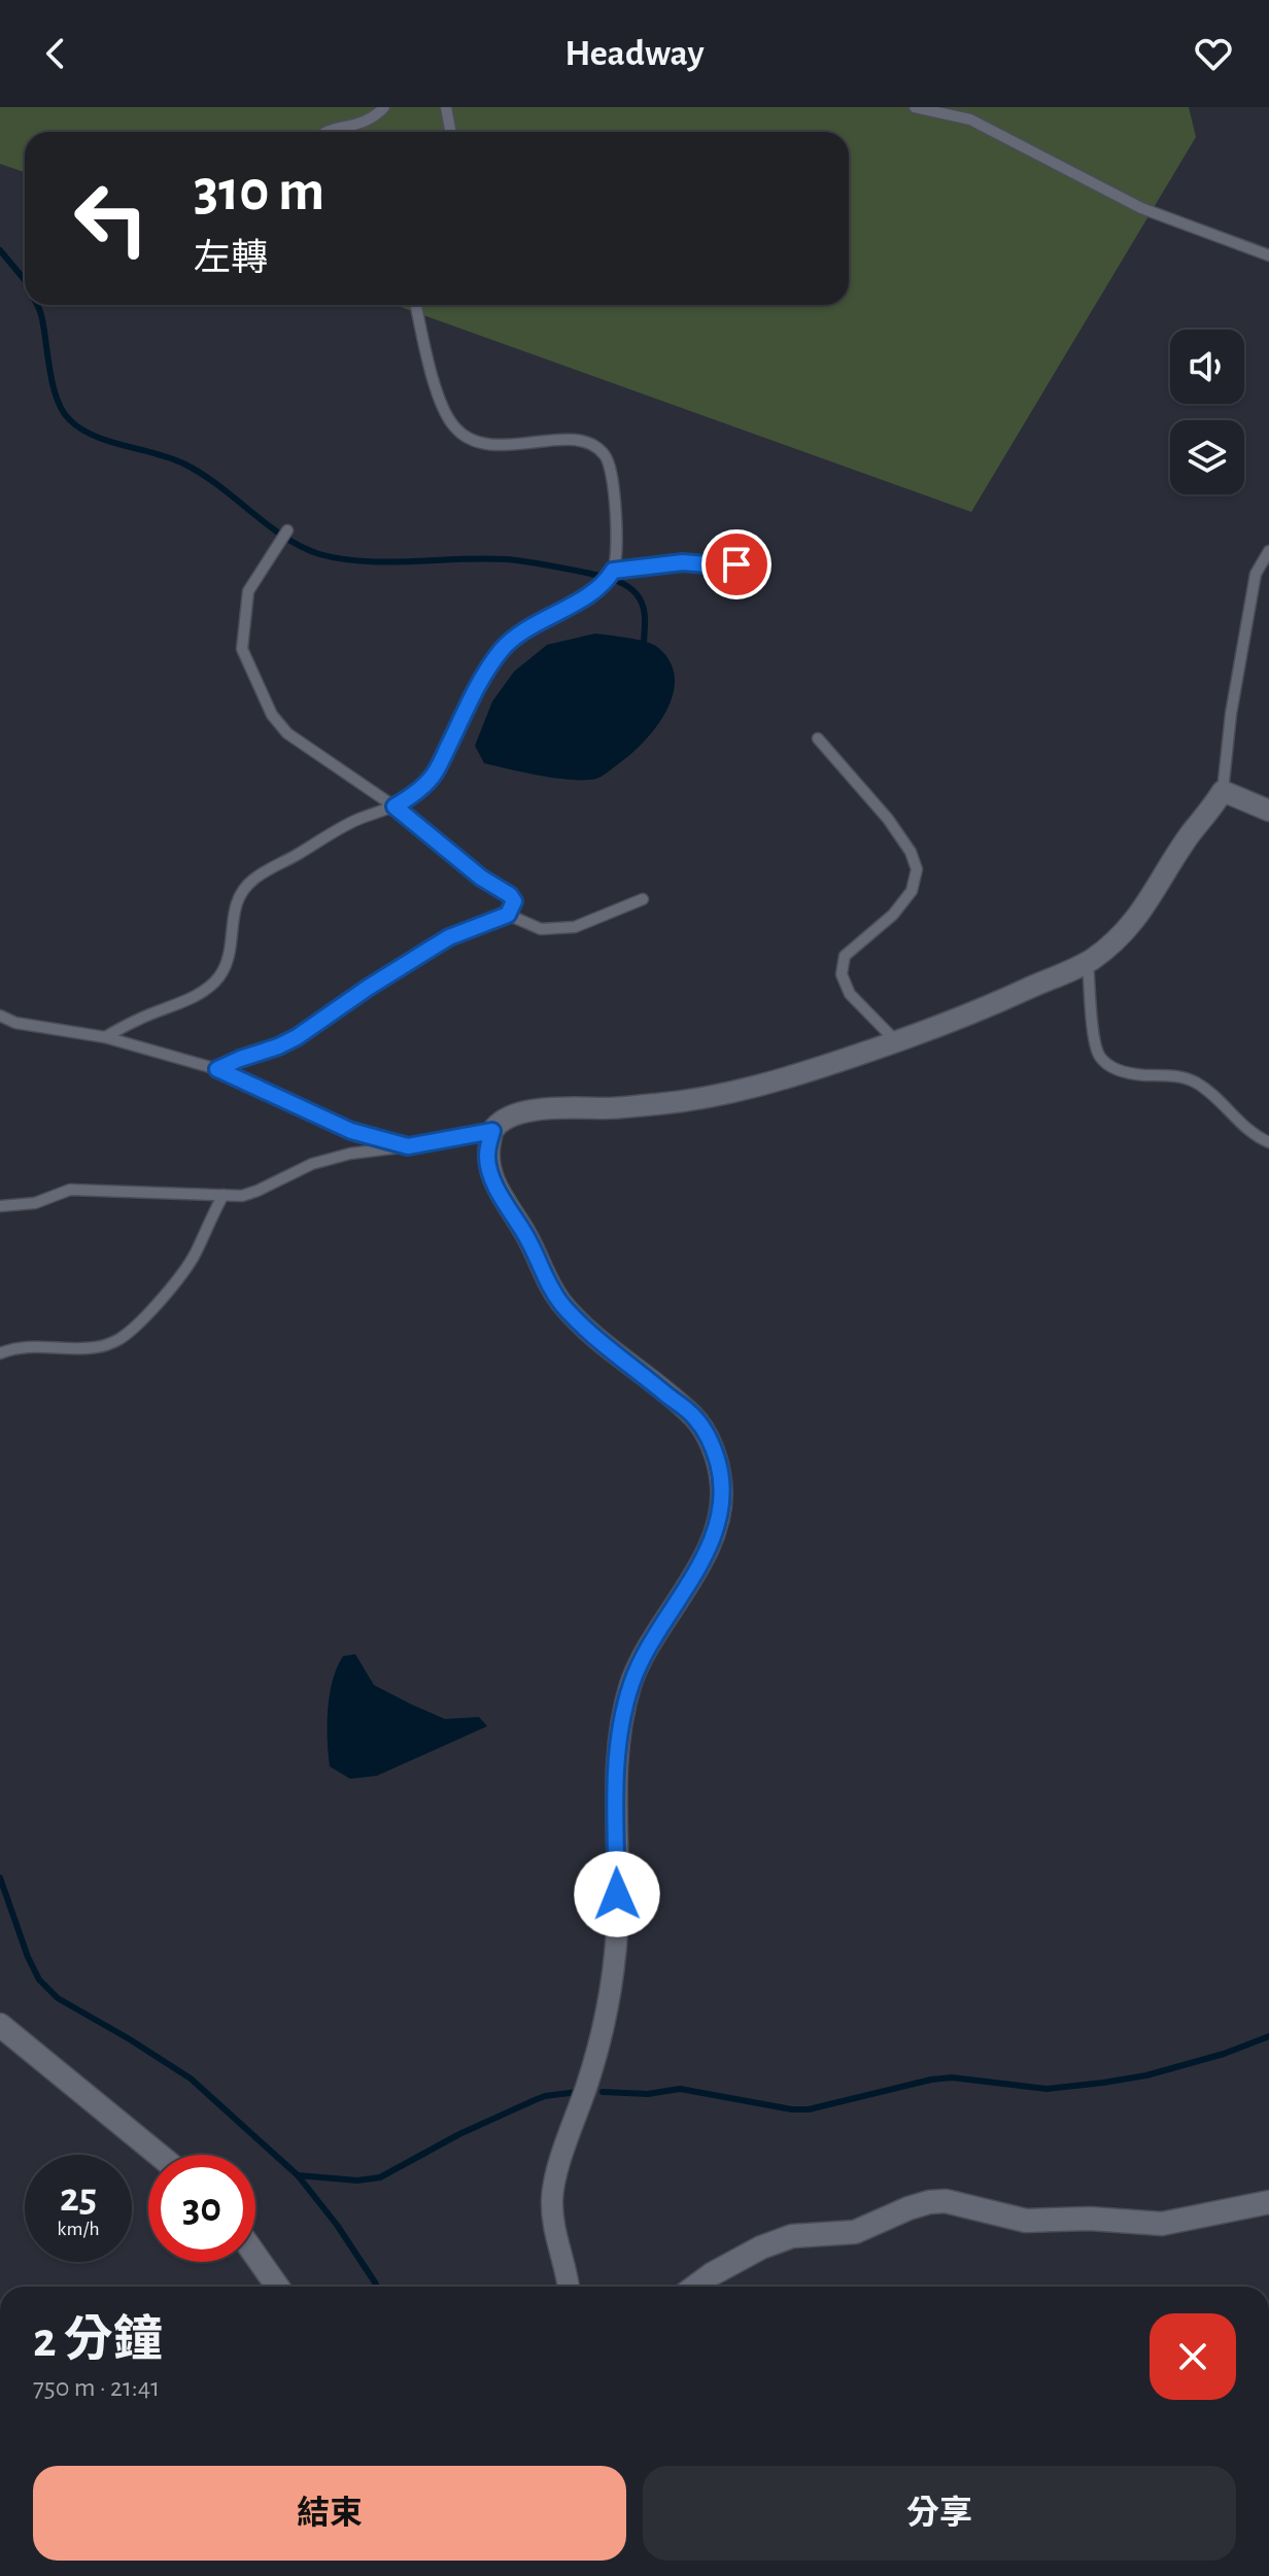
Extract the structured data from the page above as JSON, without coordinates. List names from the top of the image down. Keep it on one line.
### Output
{"page":{"header":"Headway","turn":["310 m","左轉"],"speed":"25 km/h","limit":"30","heading":["2 分鐘","750 m · 21:41"],"buttons":["結束","分享"]}}
